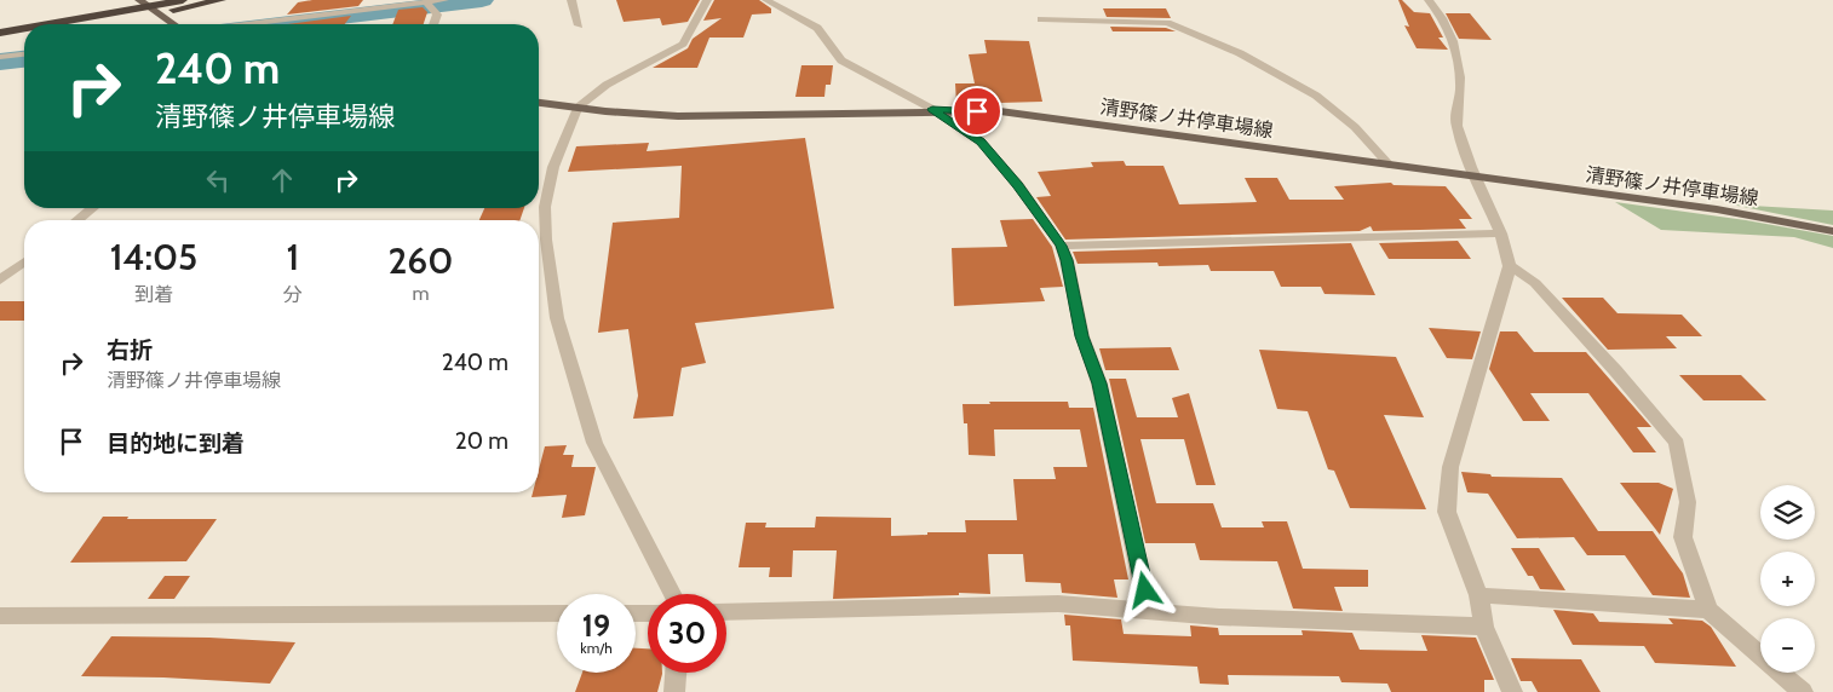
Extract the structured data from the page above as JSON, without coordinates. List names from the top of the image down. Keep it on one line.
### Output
{"streets":{"main road":["清野篠ノ井停車場線"]},"page":{"turn":["240 m","清野篠ノ井停車場線"],"eta":["14:05","到着","1","分","260","m"],"list":[{"name":"右折","note":"清野篠ノ井停車場線","value":"240 m"},{"name":"目的地に到着","value":"20 m"}],"map_buttons":["+","−"],"speed":"19 km/h","limit":"30"}}
